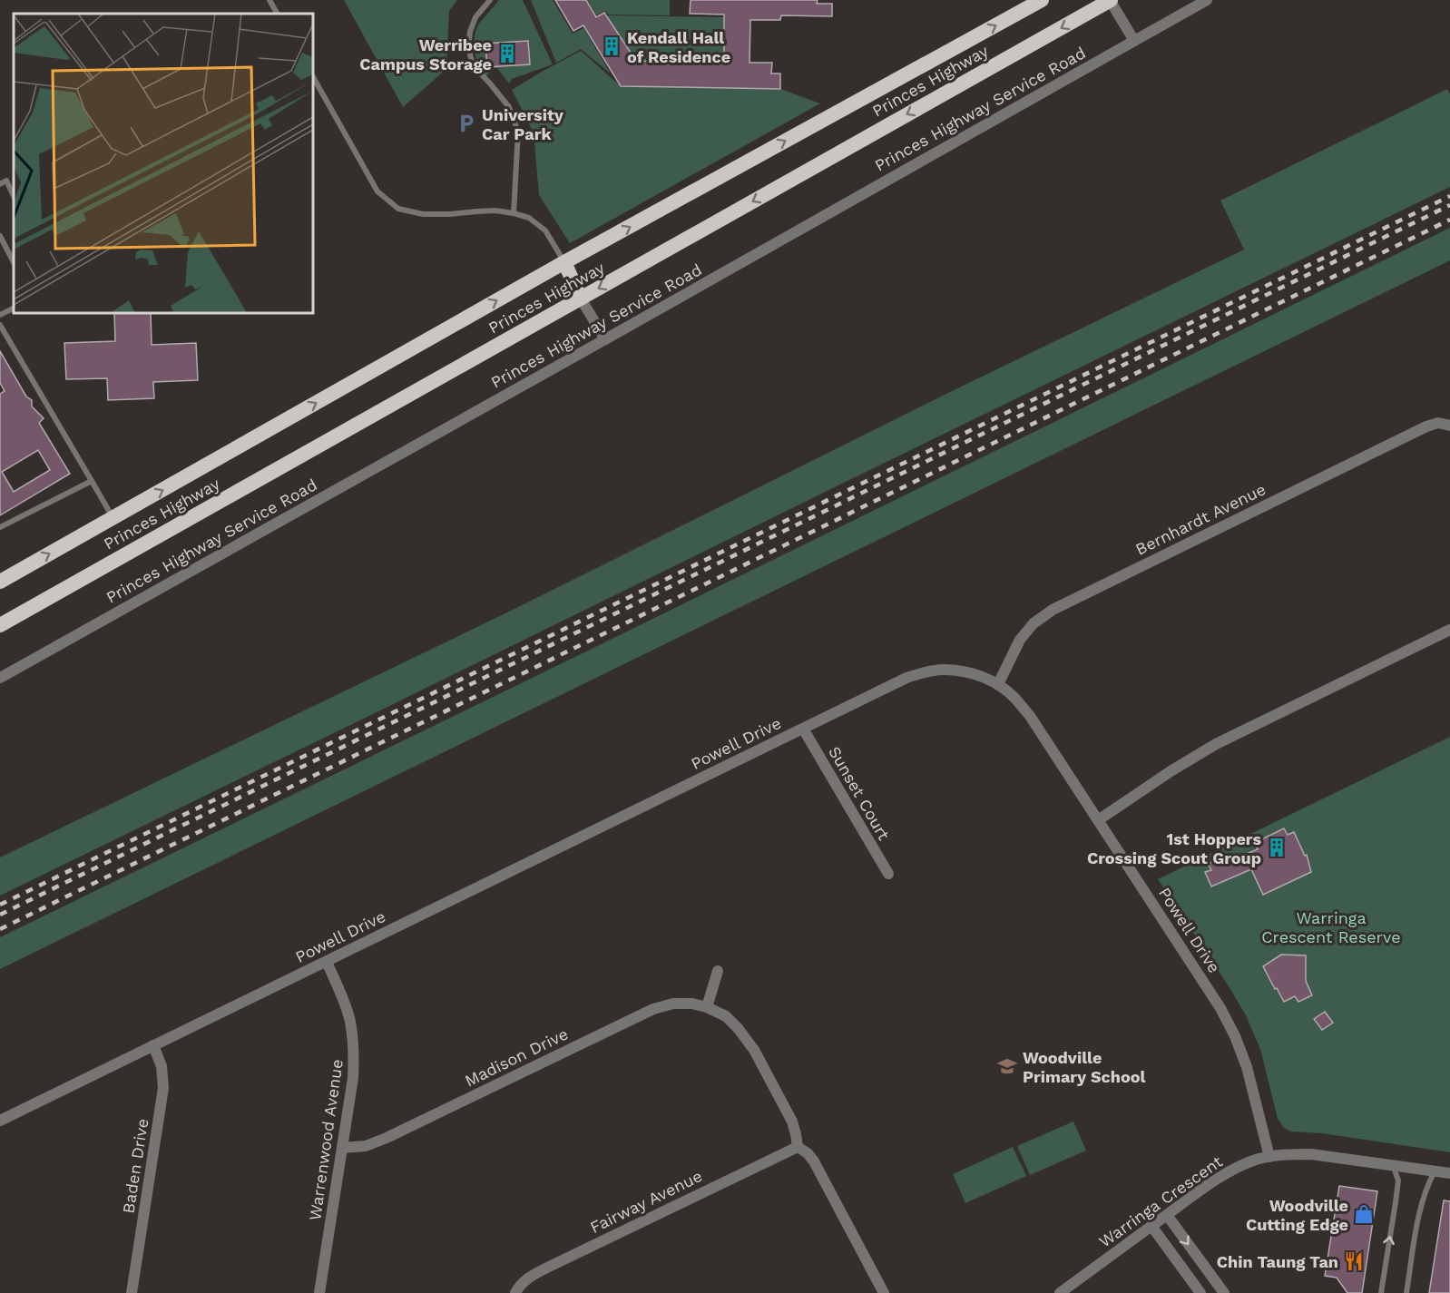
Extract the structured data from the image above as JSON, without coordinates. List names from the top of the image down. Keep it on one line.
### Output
{"streets":{"highway":["Princes Highway"],"street":["Princes Highway Service Road","Bernhardt Avenue","Powell Drive","Sunset Court","Madison Drive","Warrenwood Avenue","Baden Drive","Fairway Avenue","Warringa Crescent"]},"crossings":[["Princes Highway","Princes Highway Service Road"],["Bernhardt Avenue","Powell Drive"],["Powell Drive","Sunset Court"],["Powell Drive","Warrenwood Avenue"],["Powell Drive","Baden Drive"],["Powell Drive","Warringa Crescent"],["Madison Drive","Warrenwood Avenue"],["Madison Drive","Fairway Avenue"]],"parks":["Warringa Crescent Reserve"],"places":{"building":["Kendall Hall of Residence","Werribee Campus Storage","1st Hoppers Crossing Scout Group"],"parking":["University Car Park"],"school or university":["Woodville Primary School"],"shop":["Woodville Cutting Edge"],"restaurant":["Chin Taung Tan"]}}
